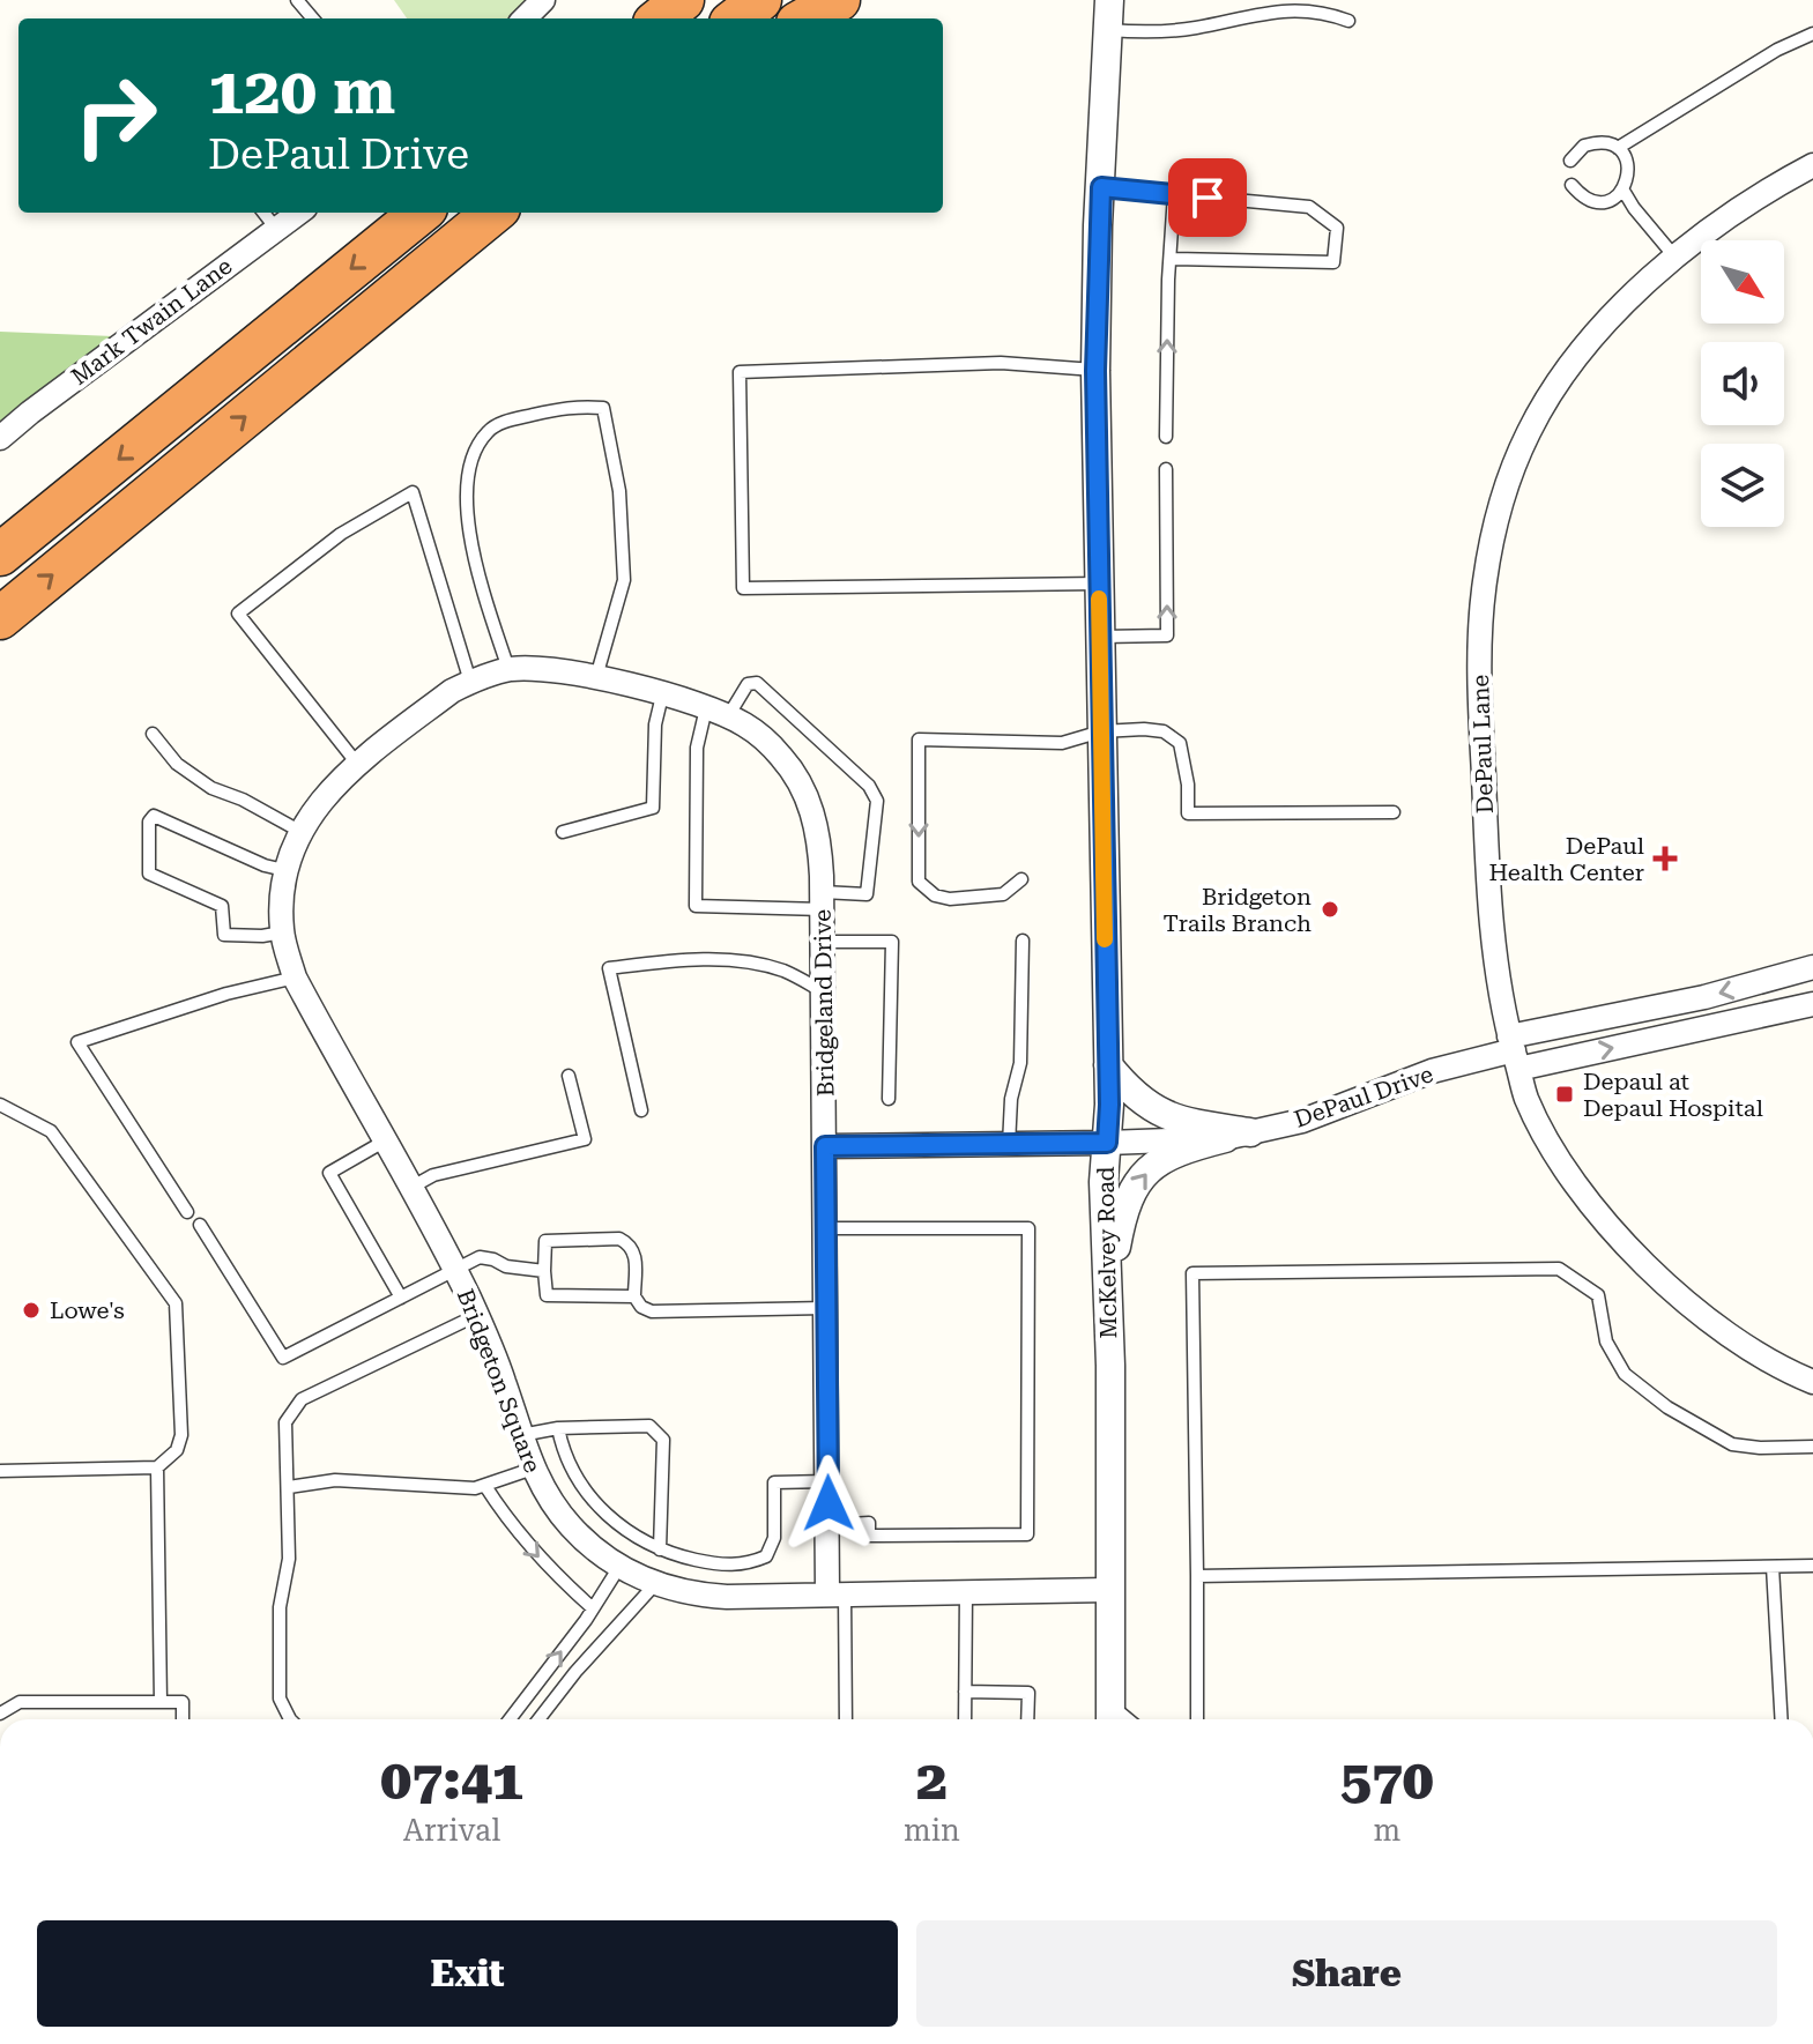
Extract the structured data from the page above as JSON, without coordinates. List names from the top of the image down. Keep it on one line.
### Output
{"streets":{"street":["Mark Twain Lane","DePaul Lane","Bridgeland Drive","DePaul Drive","McKelvey Road","Bridgeton Square"]},"crossings":[["DePaul Lane","DePaul Drive"],["Bridgeland Drive","DePaul Drive"],["Bridgeland Drive","Bridgeton Square"],["DePaul Drive","McKelvey Road"],["McKelvey Road","Bridgeton Square"]],"places":{"health":["DePaul Health Center"],"other":["Bridgeton Trails Branch","Lowe's"],"transit":["Depaul at Depaul Hospital"]},"north":"bottom right","page":{"turn":["120 m","DePaul Drive"],"eta":["07:41","Arrival","2","min","570","m"],"buttons":["Exit","Share"]}}
